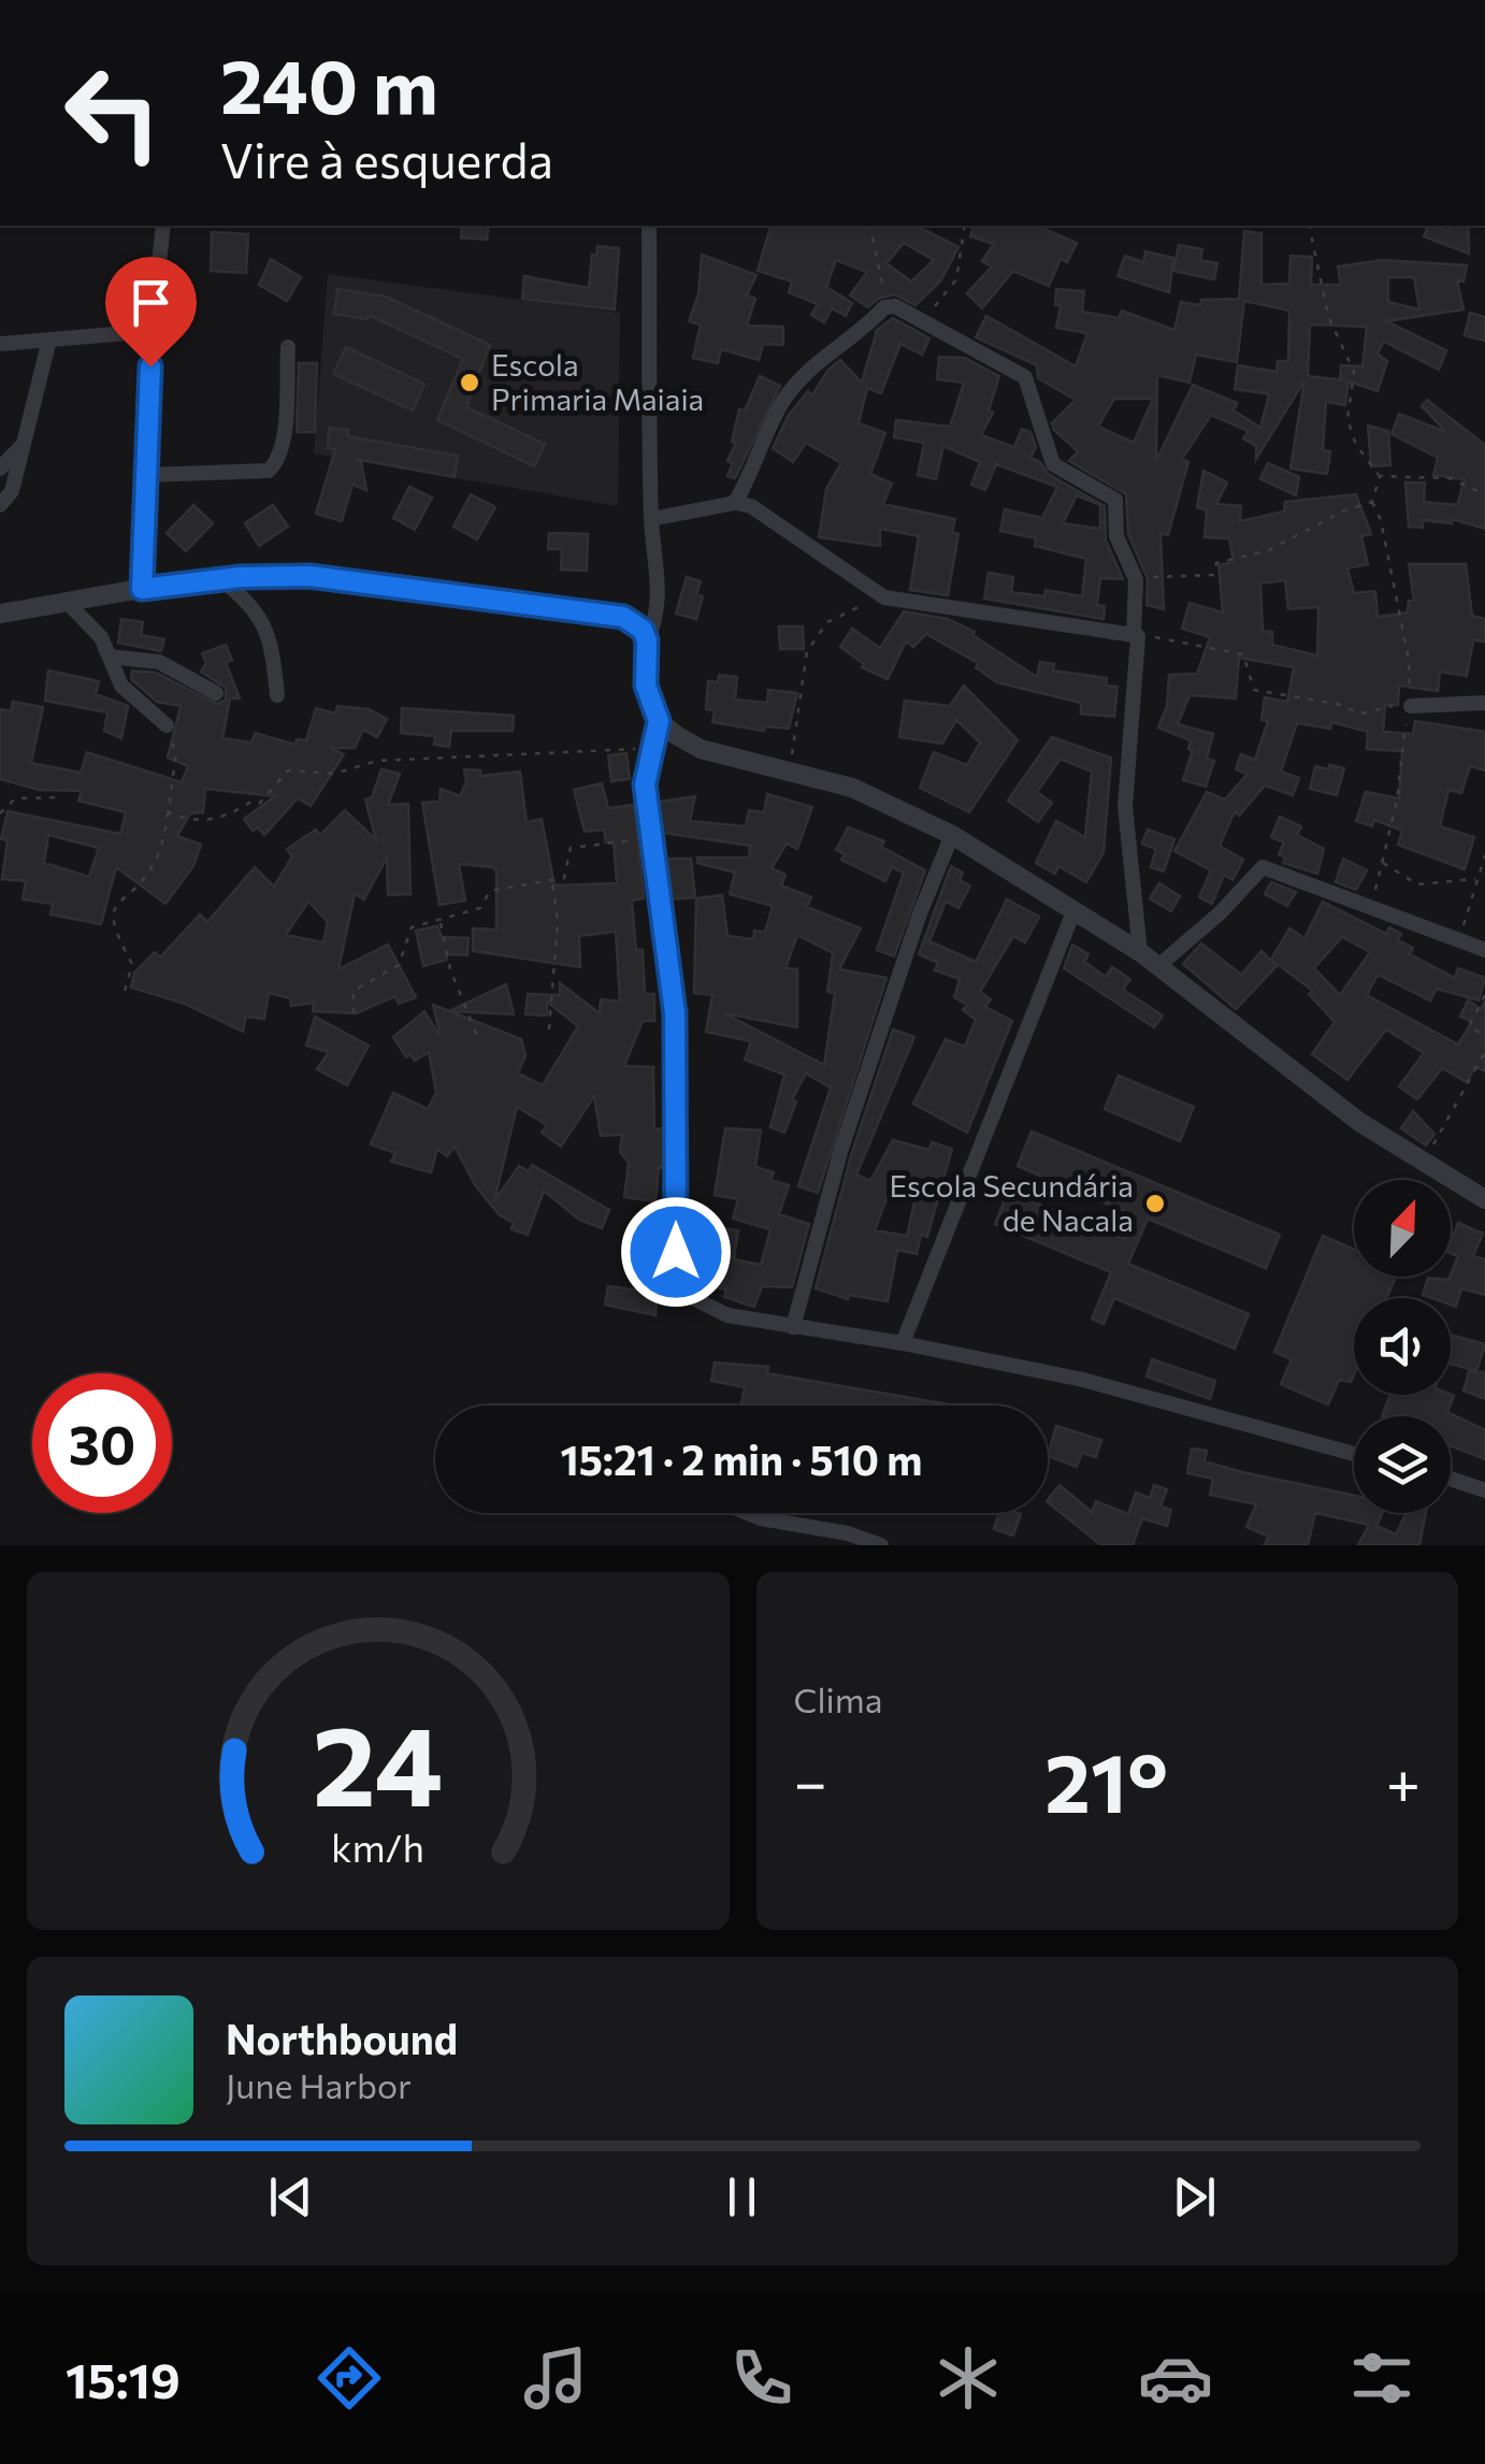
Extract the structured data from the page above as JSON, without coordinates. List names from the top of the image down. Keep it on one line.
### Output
{"places":["Escola Primaria Maiaia","Escola Secundária de Nacala"],"north":"top right","page":{"turn":["240 m","Vire à esquerda"],"limit":"30","trip":"15:21 · 2 min · 510 m","tile":"Clima","heat":["−","21°","+"],"song":["Northbound","June Harbor"],"tabs":"15:19","gauge":["24","km/h"]}}
